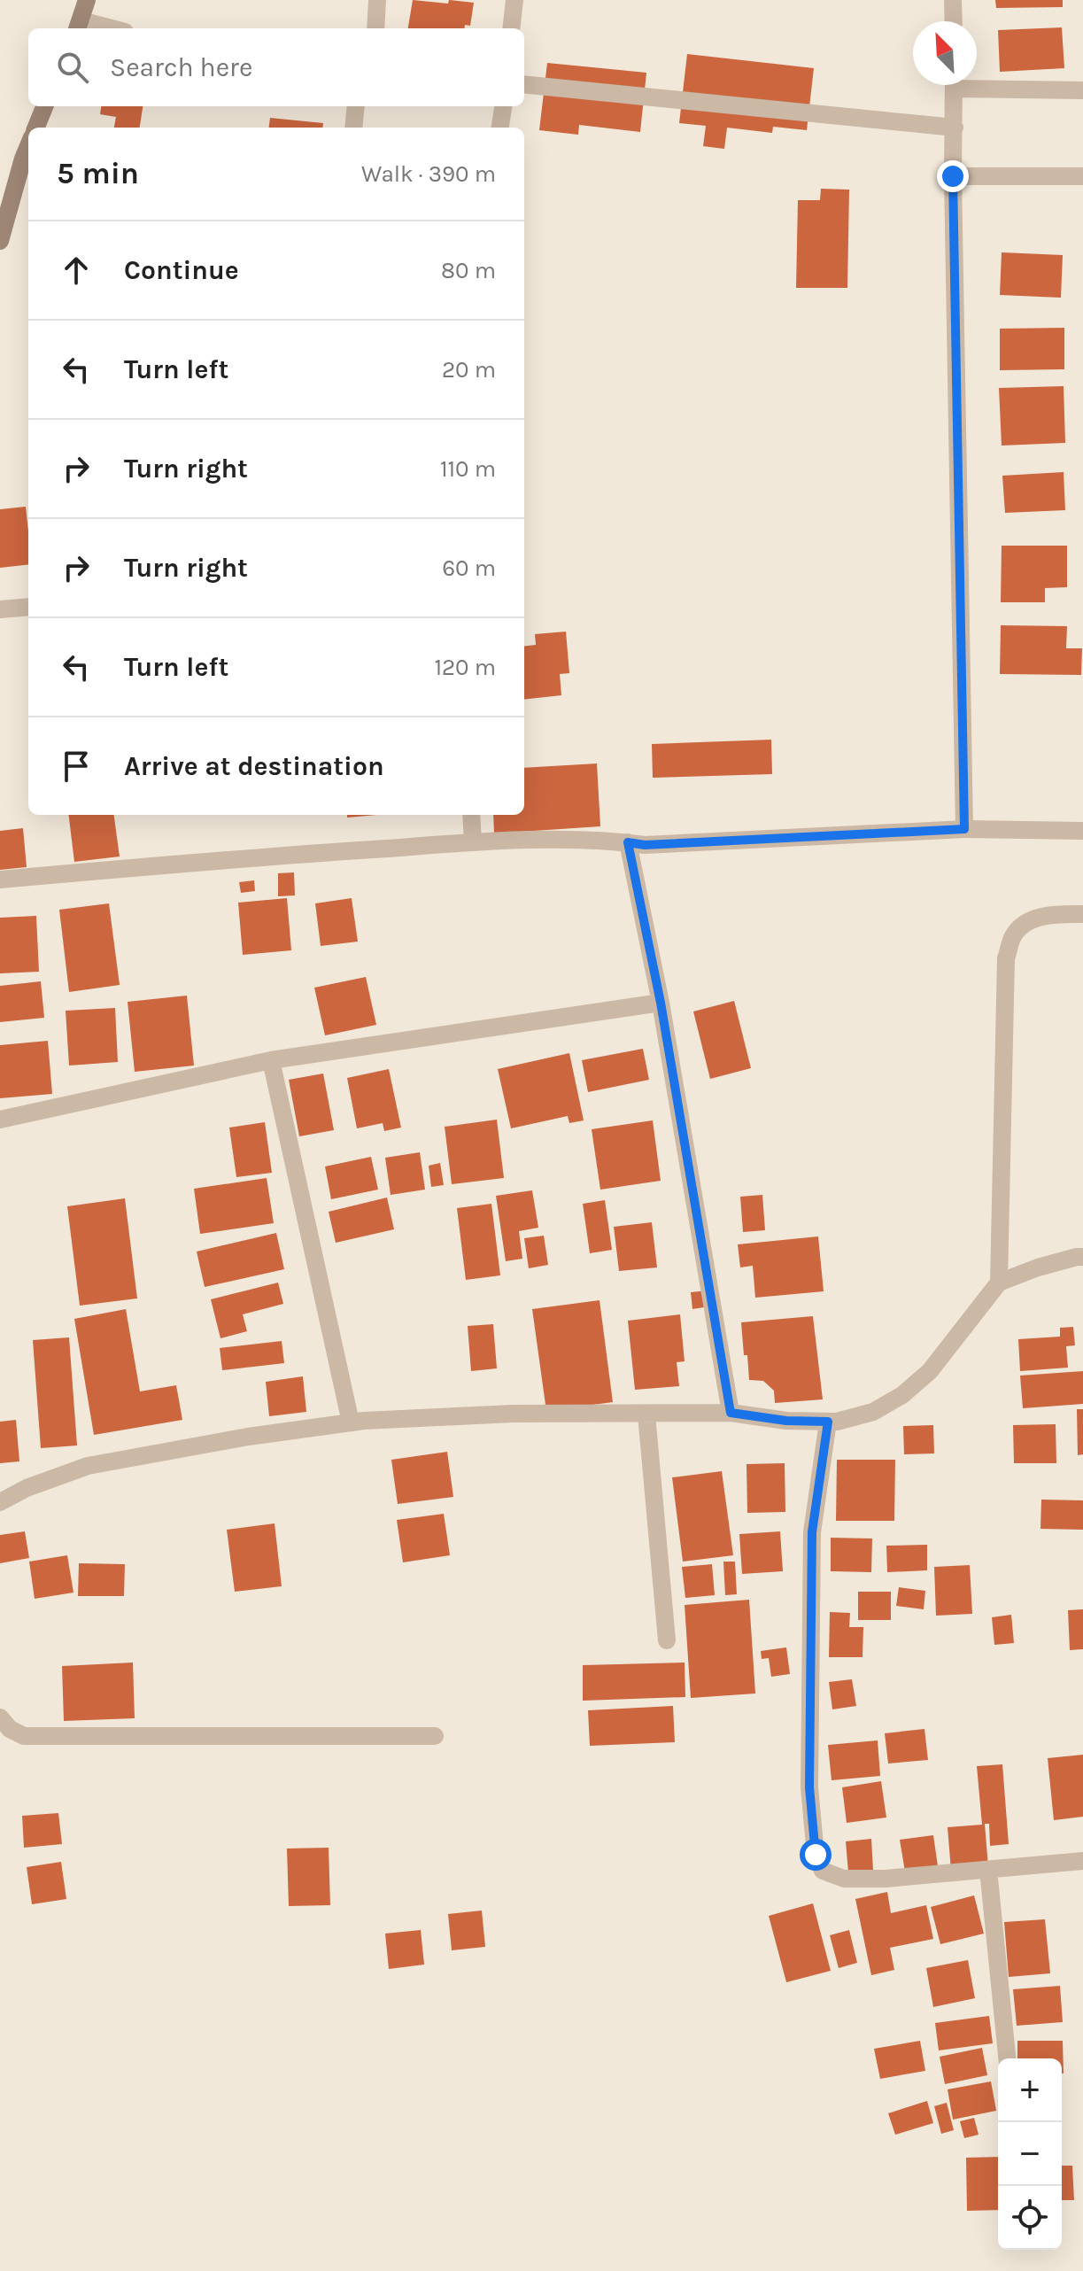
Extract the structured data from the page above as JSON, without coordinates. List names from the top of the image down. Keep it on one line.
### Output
{"north":"top left","page":{"search":"Search here","heading":["5 min","Walk · 390 m"],"list":[["Continue","80 m"],["Turn left","20 m"],["Turn right","110 m"],["Turn right","60 m"],["Turn left","120 m"],"Arrive at destination"],"map_buttons":["+","−"]}}
